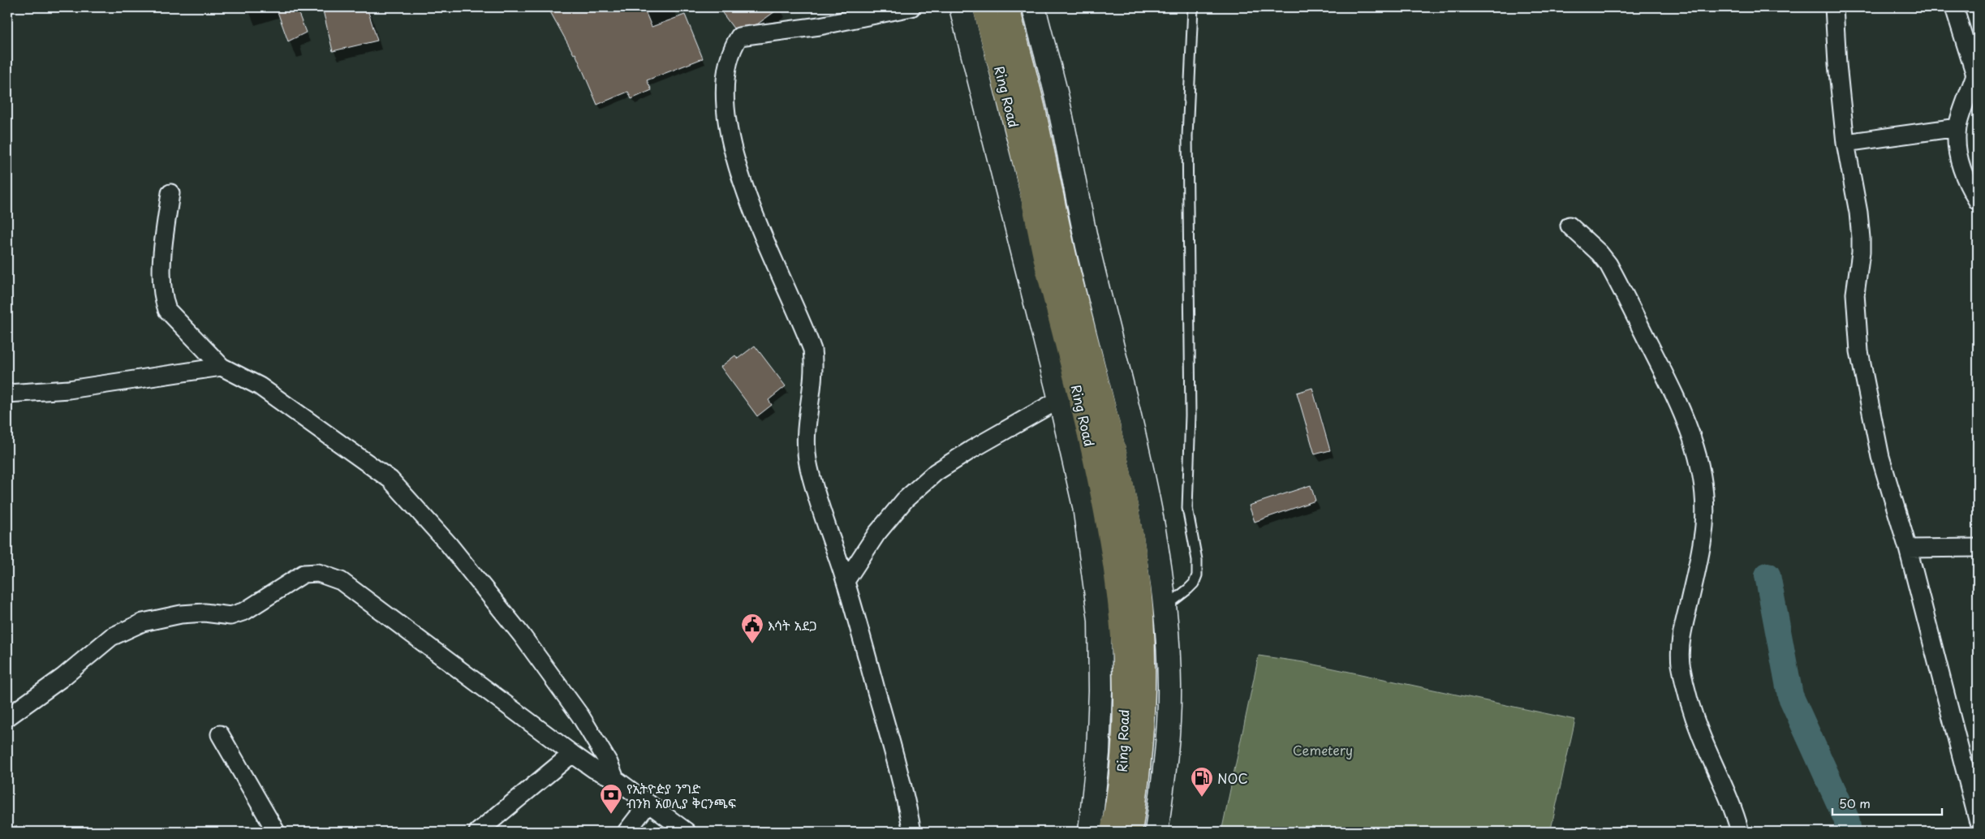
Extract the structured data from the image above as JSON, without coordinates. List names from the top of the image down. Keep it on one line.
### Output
{"streets":{"highway":["Ring Road"]},"parks":["Cemetery"],"places":{"public building":["እሳት አደጋ"],"fuel station":["NOC"],"bank":["የኢትዮዽያ ንግድ ብንክ አወሊያ ቅርንጫፍ"]},"scale_bar":"50 m"}
